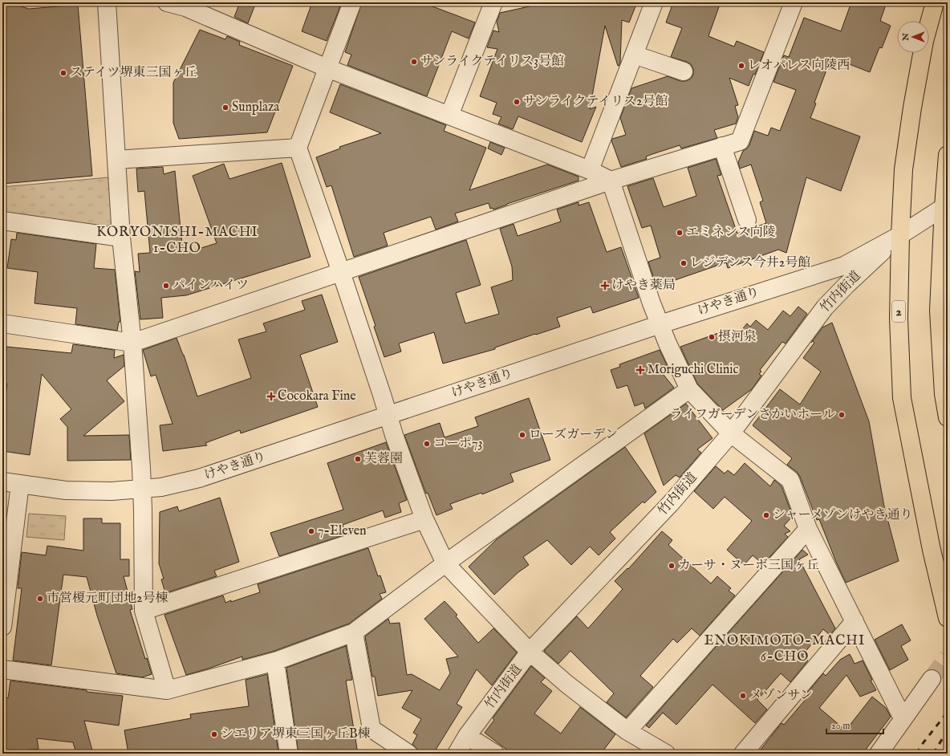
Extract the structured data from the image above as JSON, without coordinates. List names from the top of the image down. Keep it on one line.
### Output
{"streets":{"main road":["2"],"street":["竹内街道","けやき通り"]},"crossings":[["竹内街道","けやき通り"],["竹内街道","2"],["けやき通り","2"]],"districts":["KORYONISHI-MACHI 1-CHO","ENOKIMOTO-MACHI 6-CHO"],"places":{"other":["サンライクテイリス3号館","レオパレス向陵西","ステイツ堺東三国ヶ丘","サンライクテイリス2号館","Sunplaza","エミネンス向陵","レジデンス今井2号館","パインハイツ","摂河泉","ライフガーデンさかいホール","ローズガーデン","コーポ73","芙蓉園","シャーメゾンけやき通り","7-Eleven","カーサ・ヌーボ三国ヶ丘","市営榎元町団地2号棟","メゾンサン","シエリア堺東三国ヶ丘B棟"],"health":["けやき薬局","Moriguchi Clinic","Cocokara Fine"]},"scale_bar":"20 m","north":"left"}
